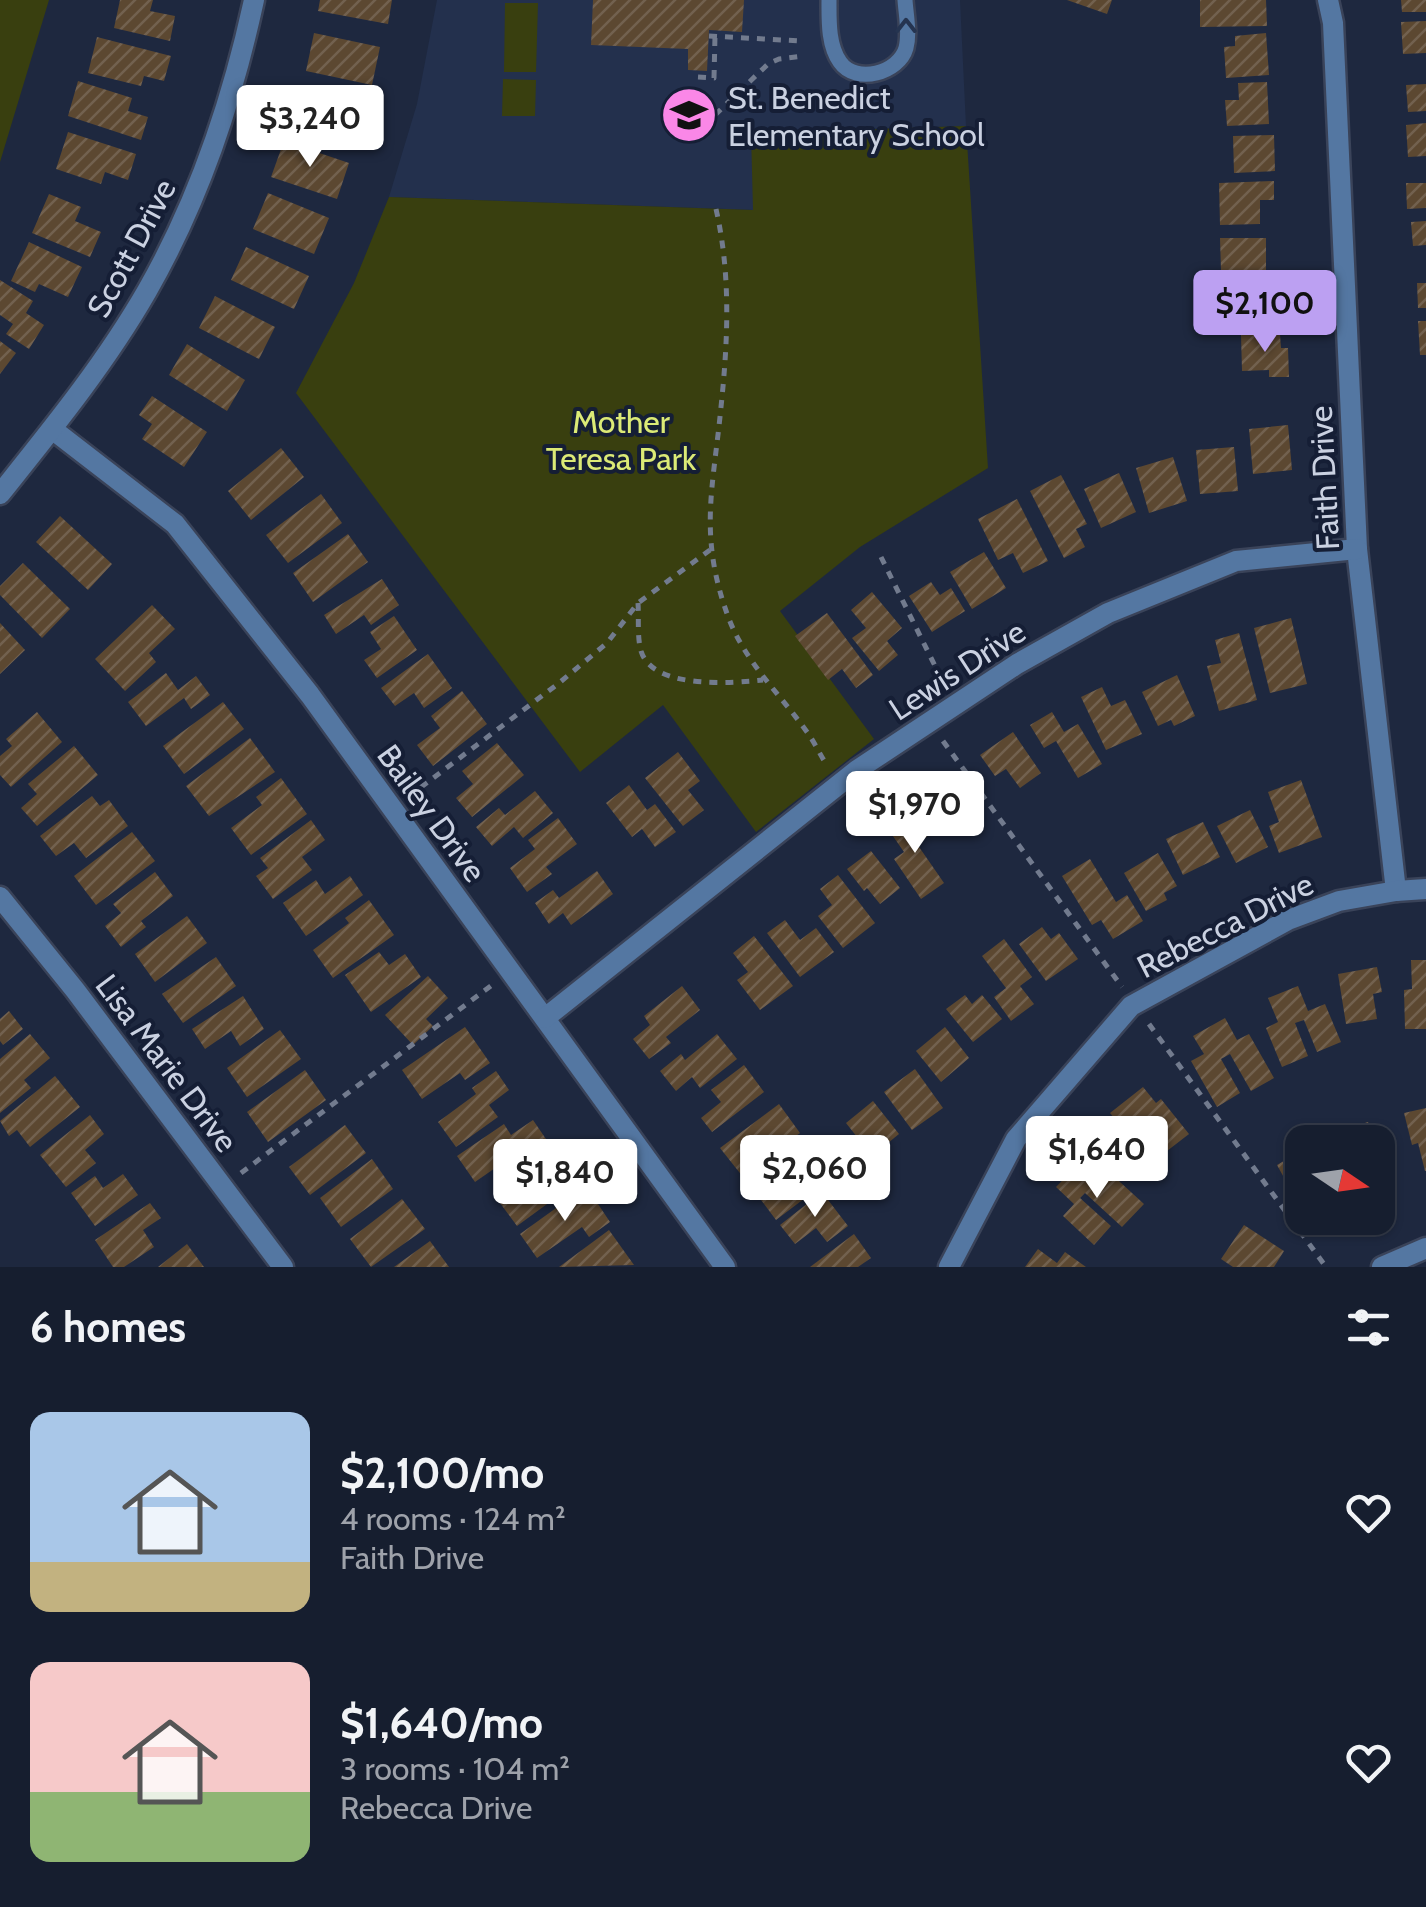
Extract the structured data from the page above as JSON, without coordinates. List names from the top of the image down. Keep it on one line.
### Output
{"streets":{"street":["Scott Drive","Faith Drive","Lewis Drive","Bailey Drive","Rebecca Drive","Lisa Marie Drive"]},"crossings":[["Scott Drive","Bailey Drive"],["Faith Drive","Lewis Drive"],["Faith Drive","Rebecca Drive"],["Lewis Drive","Bailey Drive"]],"parks":["Mother Teresa Park"],"places":{"school or university":["St. Benedict Elementary School"]},"north":"right","page":{"price":["$3,240","$2,100","$1,970","$1,640","$2,060","$1,840"],"heading":"6 homes","list":[{"name":"$2,100/mo","note":"4 rooms · 124 m² · Faith Drive"},{"name":"$1,640/mo","note":"3 rooms · 104 m² · Rebecca Drive"}]}}
